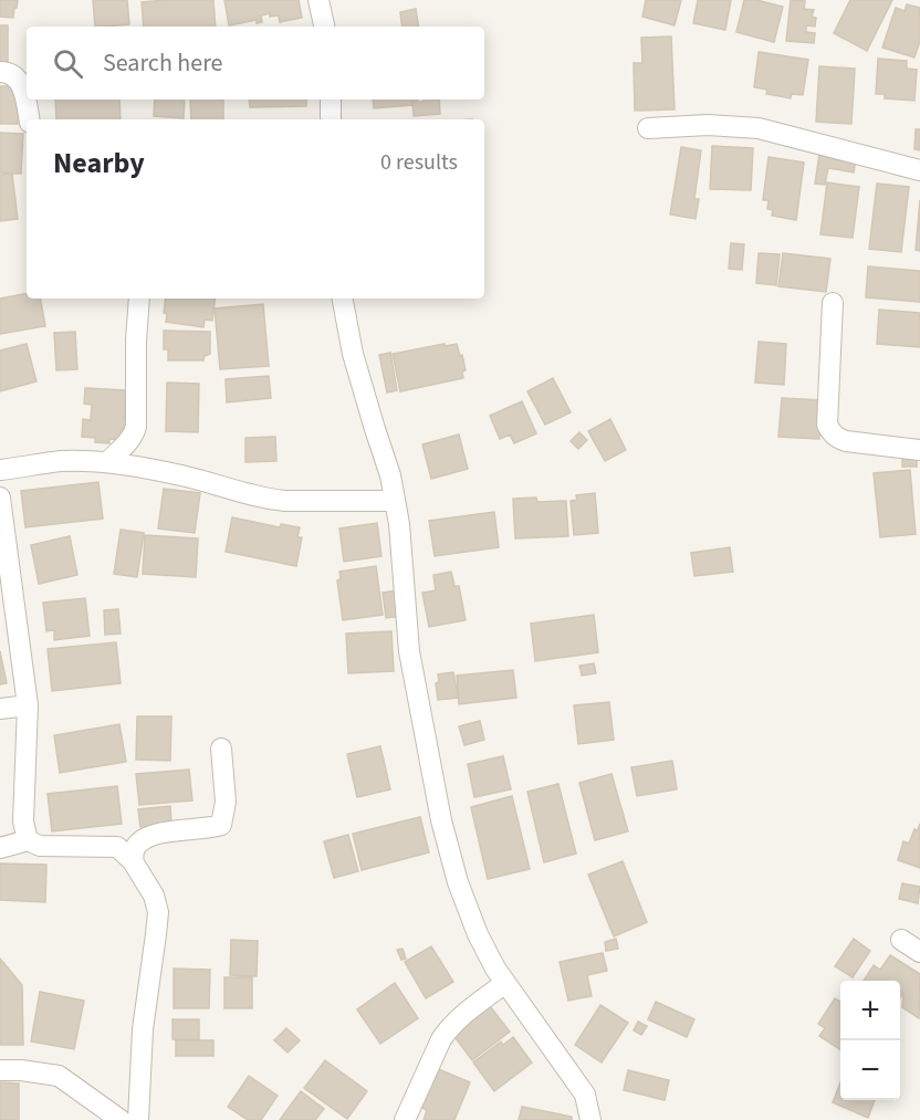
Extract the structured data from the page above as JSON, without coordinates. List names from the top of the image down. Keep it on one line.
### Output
{"page":{"search":"Search here","heading":["Nearby","0 results"],"map_buttons":["+","−"]}}
